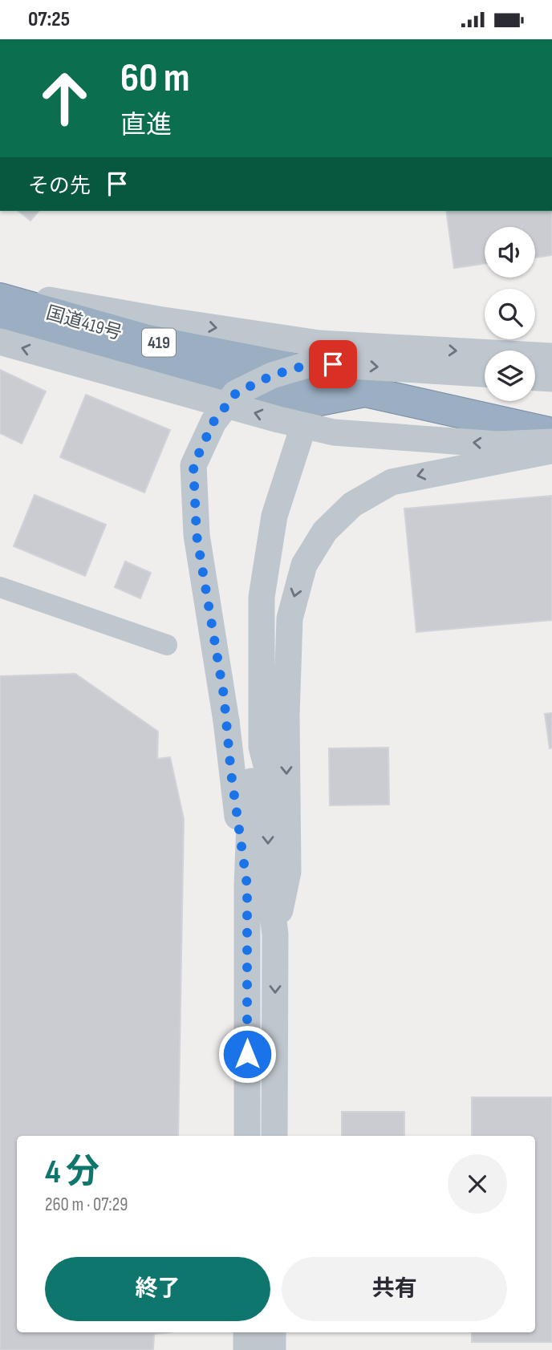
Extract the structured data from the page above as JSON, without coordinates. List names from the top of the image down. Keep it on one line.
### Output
{"streets":{"highway":["国道419号","419"]},"page":{"status":"07:25","turn":["60 m","直進"],"then":"その先","heading":["4 分","260 m · 07:29"],"buttons":["終了","共有"]}}
